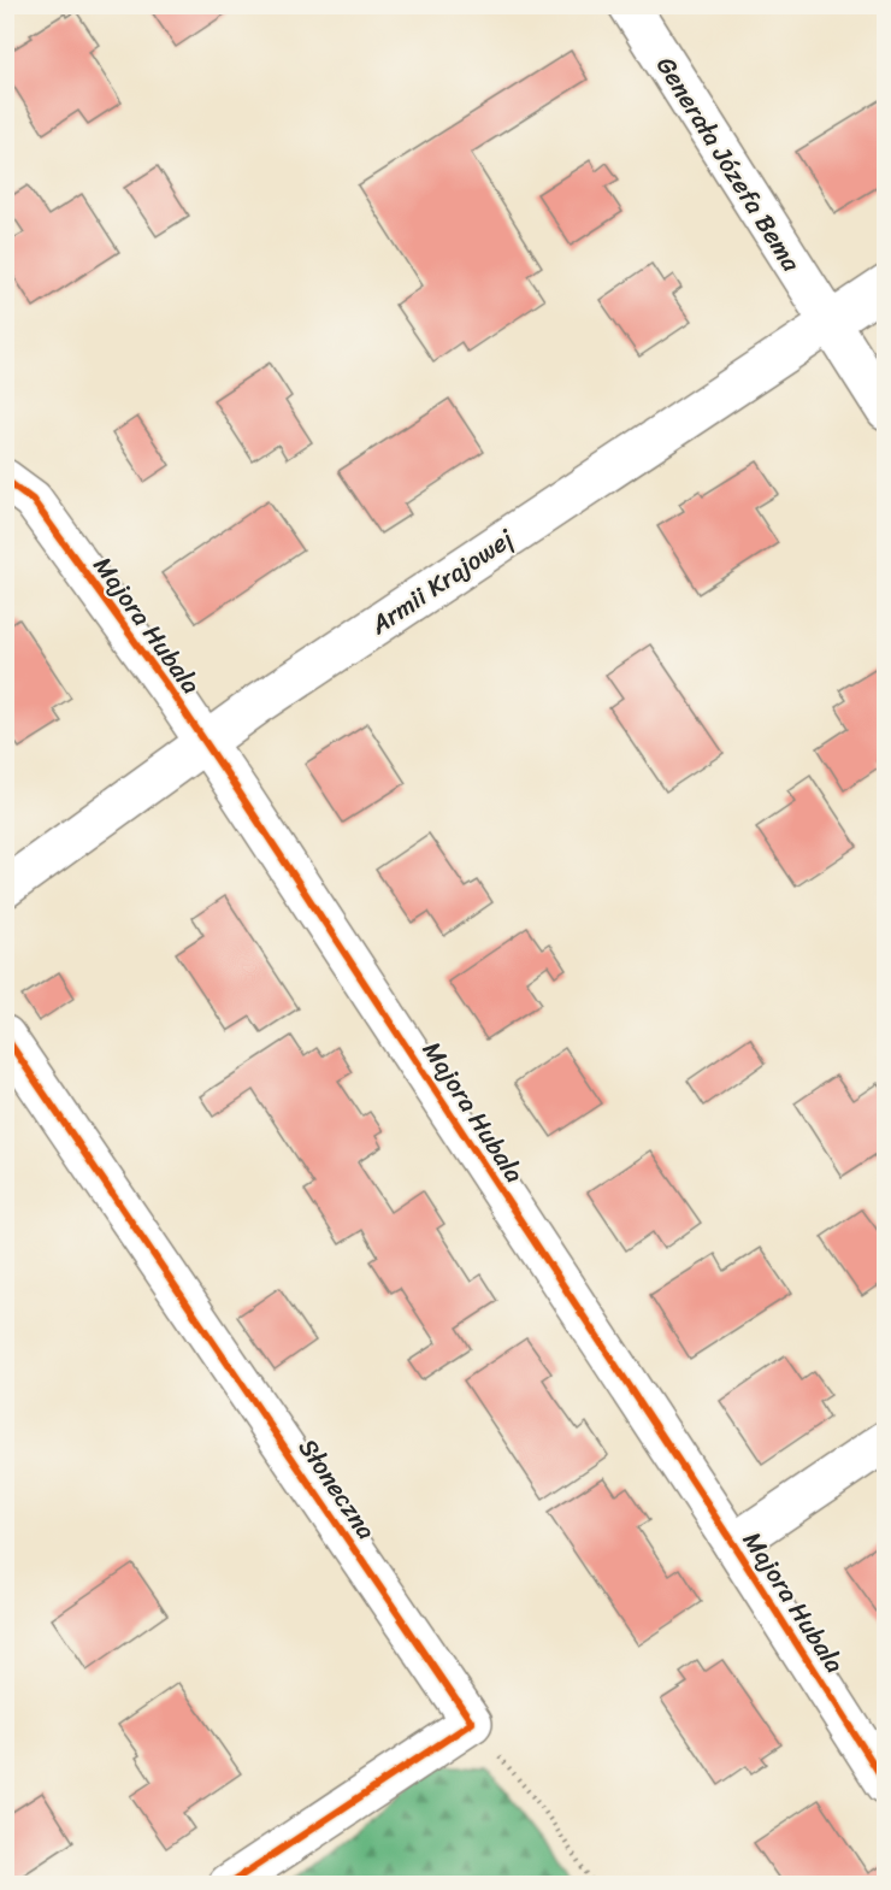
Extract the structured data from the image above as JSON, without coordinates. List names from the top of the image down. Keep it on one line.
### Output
{"streets":{"street":["Generała Józefa Bema","Armii Krajowej","Majora Hubala","Słoneczna"]},"crossings":[["Generała Józefa Bema","Armii Krajowej"],["Armii Krajowej","Majora Hubala"]]}
